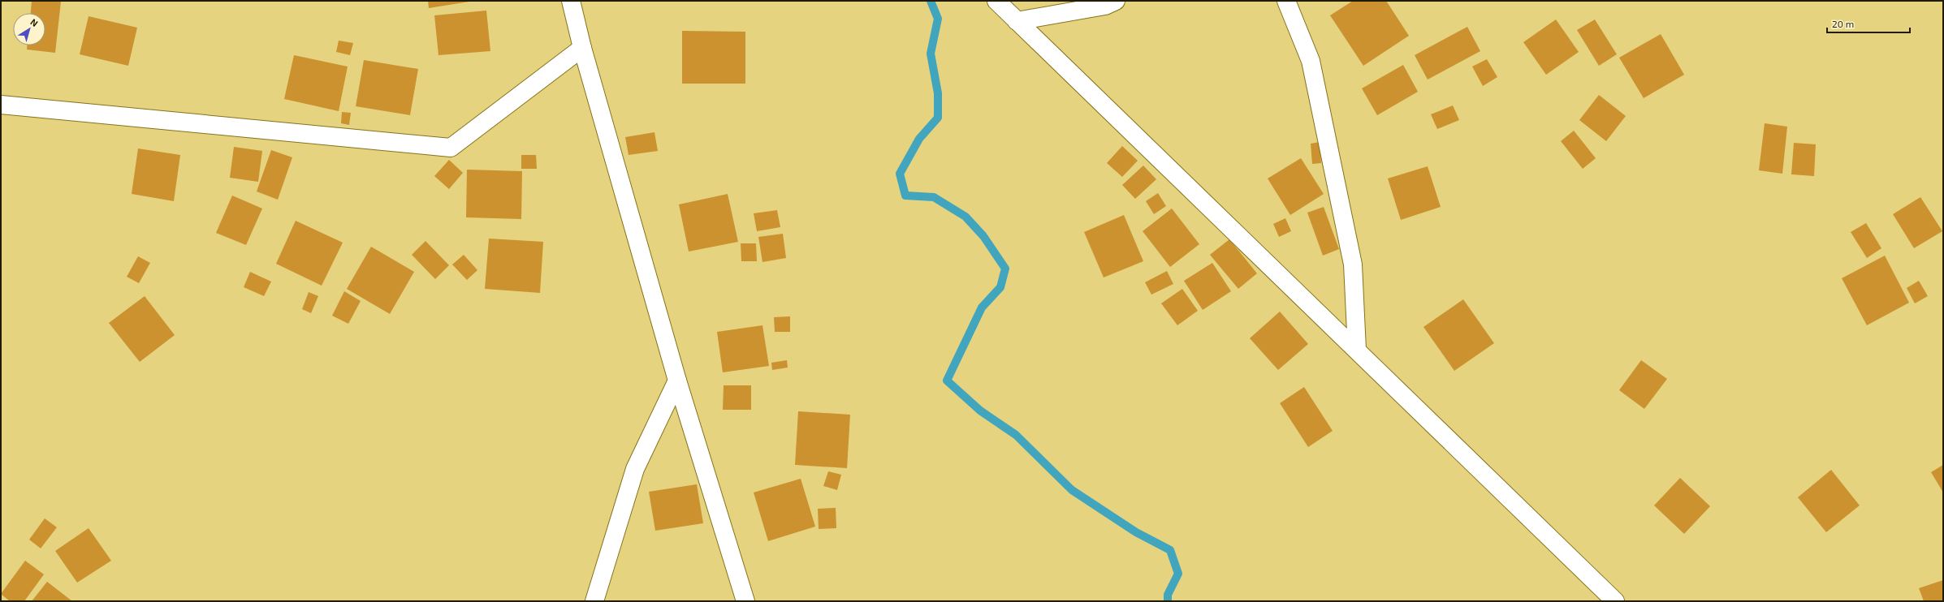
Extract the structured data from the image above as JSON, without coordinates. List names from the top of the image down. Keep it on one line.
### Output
{"scale_bar":"20 m","north":"top right"}
